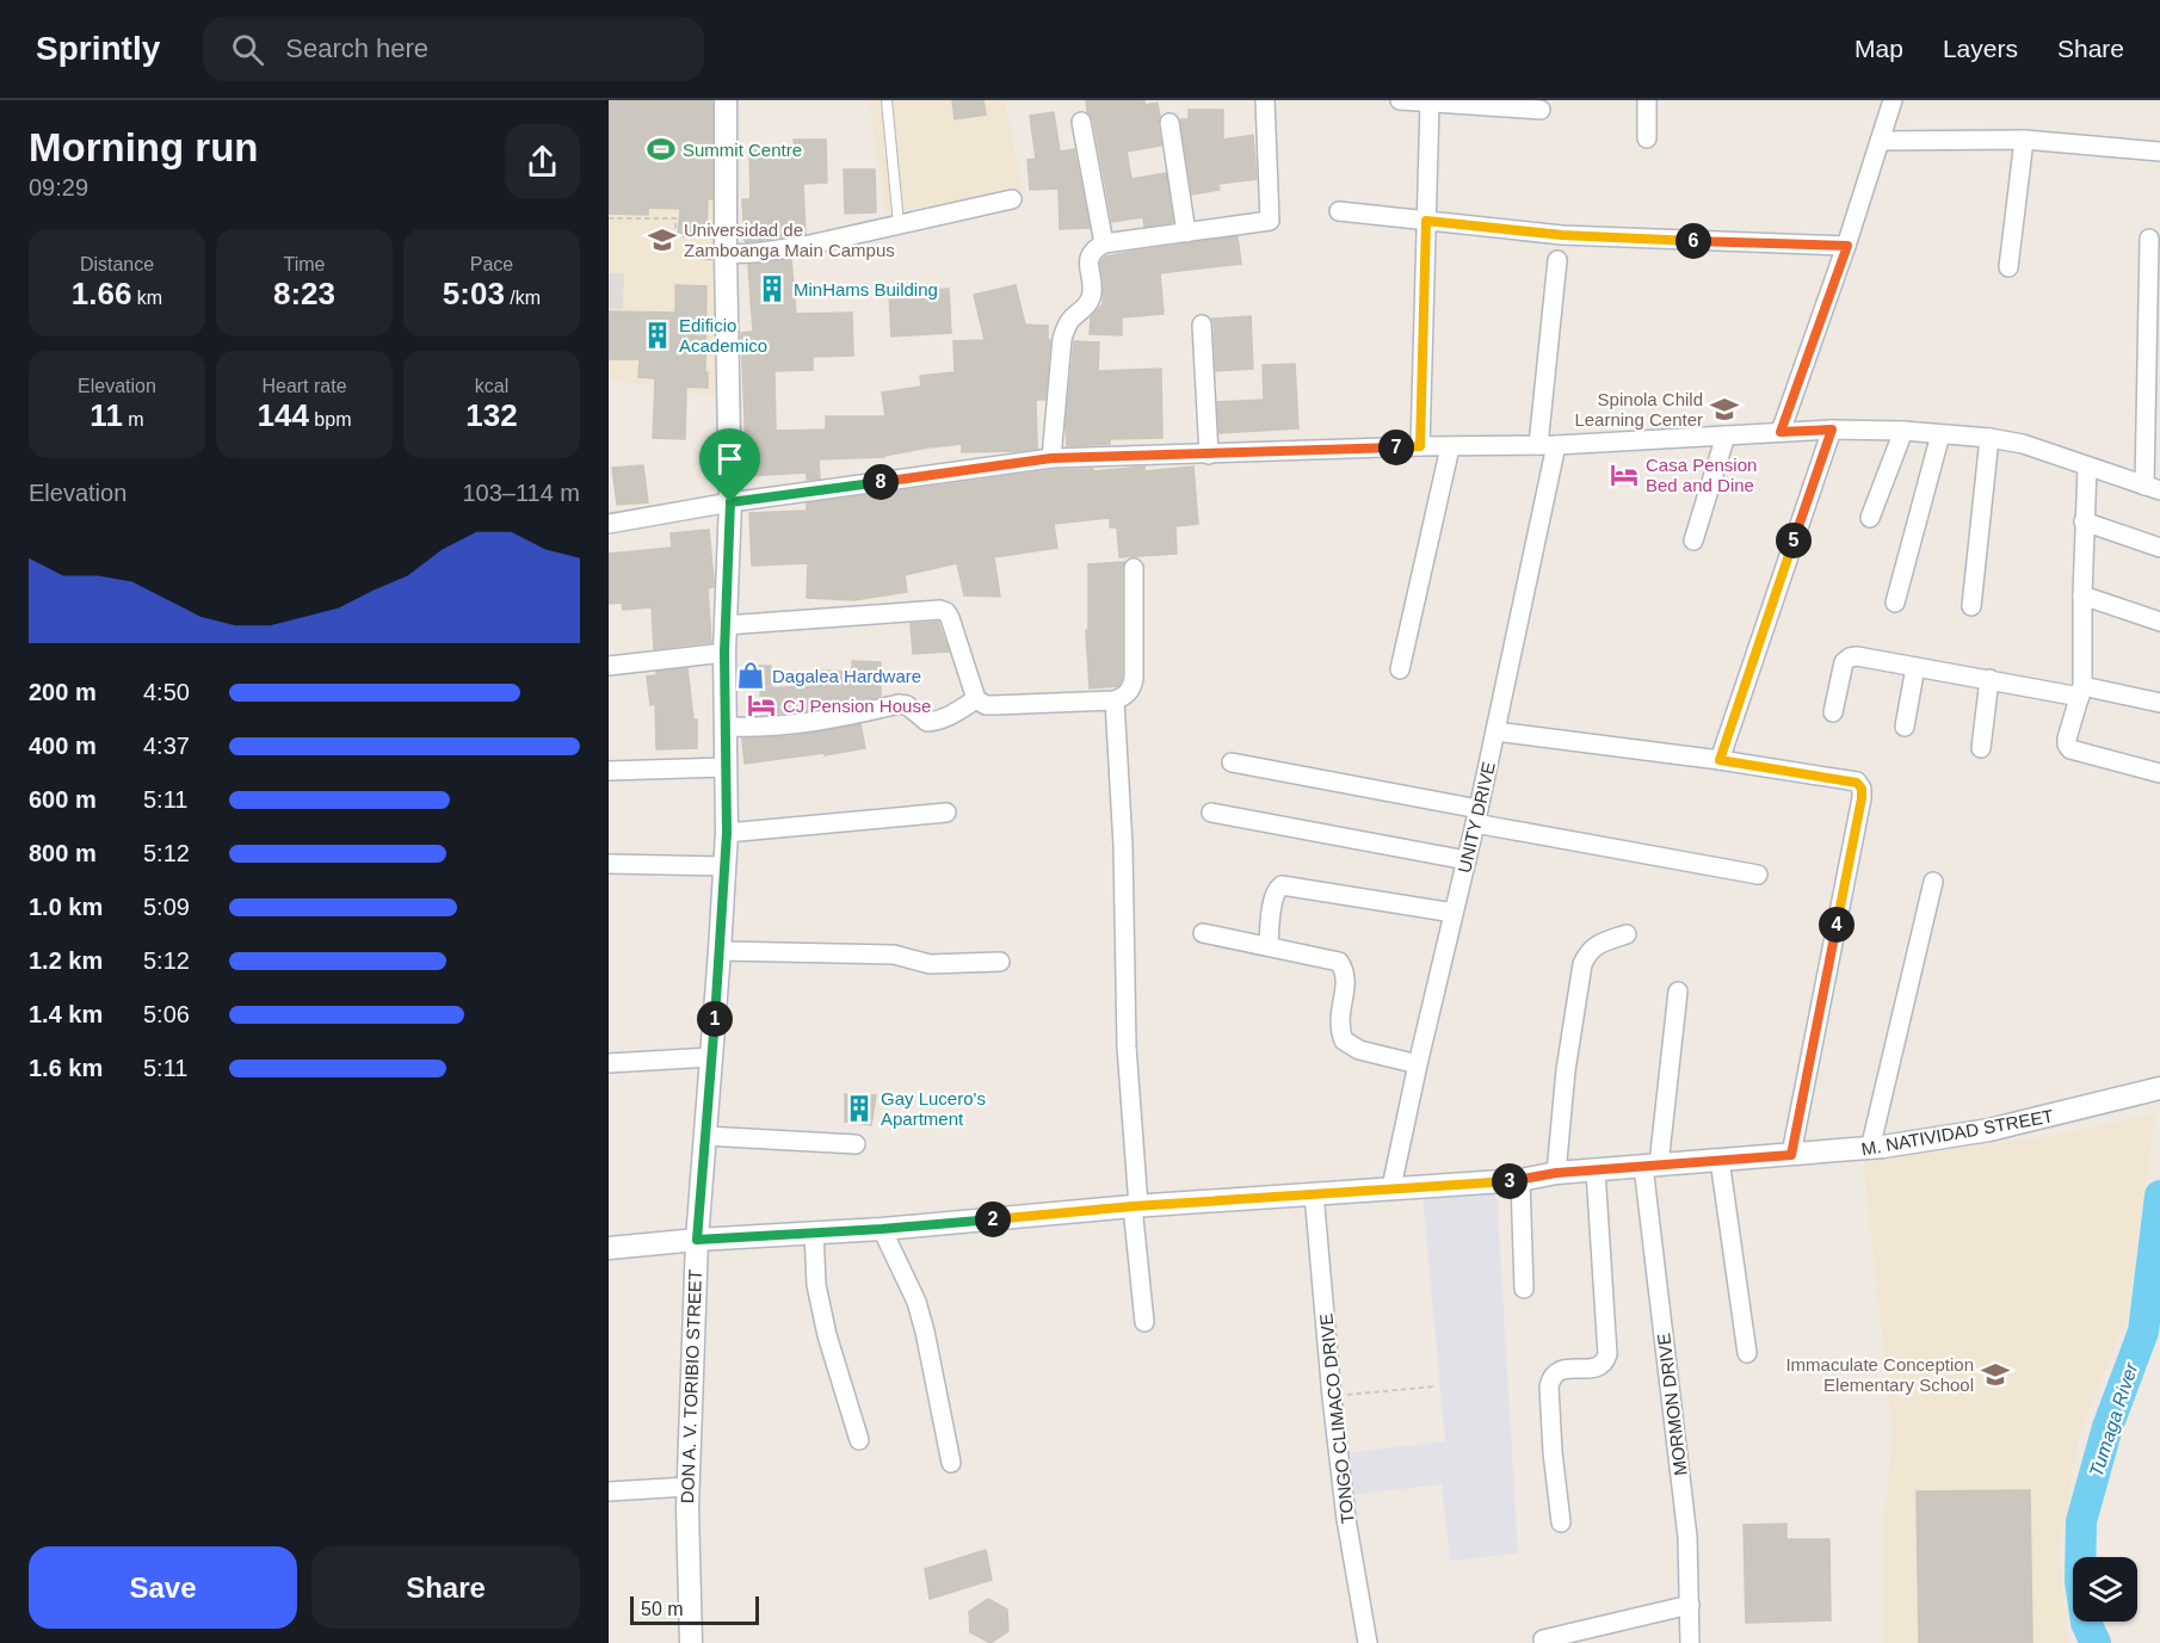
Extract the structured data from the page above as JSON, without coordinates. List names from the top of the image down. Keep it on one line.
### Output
{"streets":{"street":["UNITY DRIVE","M. NATIVIDAD STREET","DON A. V. TORIBIO STREET","MORMON DRIVE","TONGO CLIMACO DRIVE"]},"crossings":[["UNITY DRIVE","M. NATIVIDAD STREET"],["M. NATIVIDAD STREET","DON A. V. TORIBIO STREET"],["M. NATIVIDAD STREET","MORMON DRIVE"],["M. NATIVIDAD STREET","TONGO CLIMACO DRIVE"]],"water":["Tumaga River"],"places":{"sports":["Summit Centre"],"school or university":["Universidad de Zamboanga Main Campus","Spinola Child Learning Center","Immaculate Conception Elementary School"],"building":["MinHams Building","Edificio Academico","Gay Lucero's Apartment"],"hotel":["Casa Pension Bed and Dine","CJ Pension House"],"shop":["Dagalea Hardware"]},"scale_bar":"50 m","page":{"header":"Sprintly","search":"Search here","nav":["Map","Layers","Share"],"heading":["Morning run","09:29"],"stats":[["Distance","1.66 km"],["Time","8:23"],["Pace","5:03 /km"],["Elevation","11 m"],["Heart rate","144 bpm"],["kcal","132"]],"pins":["6","7","8","5","4","1","3","2"],"chart":["Elevation","103–114 m"],"list":[{"name":"200 m","note":"4:50"},{"name":"400 m","note":"4:37"},{"name":"600 m","note":"5:11"},{"name":"800 m","note":"5:12"},{"name":"1.0 km","note":"5:09"},{"name":"1.2 km","note":"5:12"},{"name":"1.4 km","note":"5:06"},{"name":"1.6 km","note":"5:11"}],"buttons":["Save","Share"],"scale":"50 m"}}
